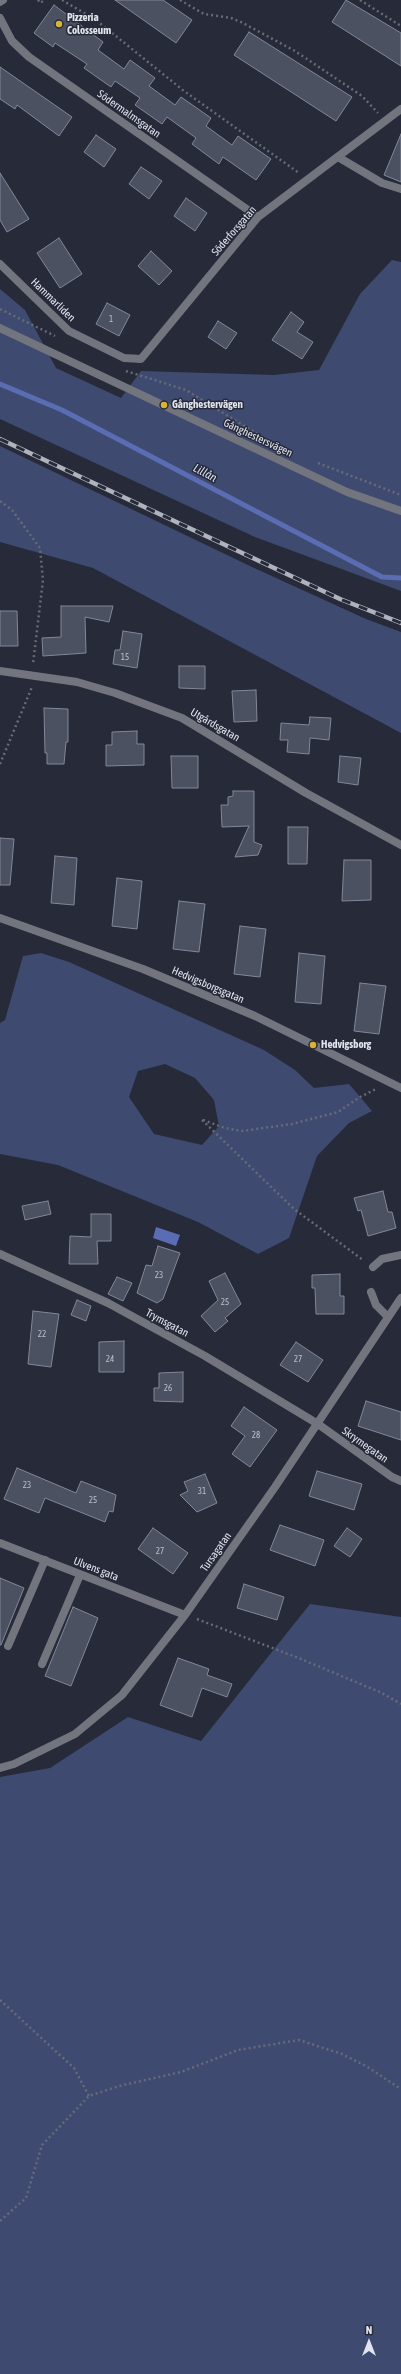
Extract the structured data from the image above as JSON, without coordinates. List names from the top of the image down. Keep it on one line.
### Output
{"streets":{"street":["Södermalmsgatan","Söderforsgatan","Hammarliden","Gånghestersvägen","Utgårdsgatan","Hedvigsborgsgatan","Trymsgatan","Skrymegatan","Tursagatan","Ulvens gata"]},"crossings":[["Södermalmsgatan","Söderforsgatan"],["Söderforsgatan","Hammarliden"],["Trymsgatan","Skrymegatan"],["Trymsgatan","Tursagatan"],["Skrymegatan","Tursagatan"],["Tursagatan","Ulvens gata"]],"water":["Lillån"],"places":["Pizzeria Colosseum","Gånghestervägen","Hedvigsborg"],"house_numbers":["1","15","23","25","22","24","27","26","28","23","31","25","27"],"north":"top"}
